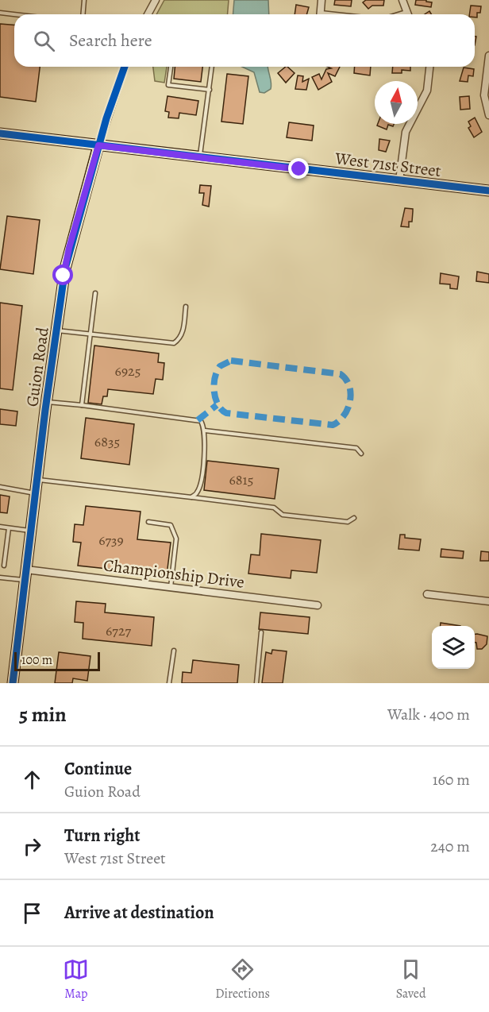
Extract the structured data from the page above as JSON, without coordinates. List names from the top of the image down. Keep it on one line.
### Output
{"streets":{"street":["West 71st Street","Guion Road","Championship Drive"]},"crossings":[["West 71st Street","Guion Road"],["Guion Road","Championship Drive"]],"house_numbers":["6925","6835","6815","6739","6727"],"scale_bar":"100 m","north":"top","page":{"search":"Search here","scale":"100 m","heading":["5 min","Walk · 400 m"],"list":[["Continue","Guion Road","160 m"],["Turn right","West 71st Street","240 m"],"Arrive at destination"],"nav":["Map","Directions","Saved"]}}
